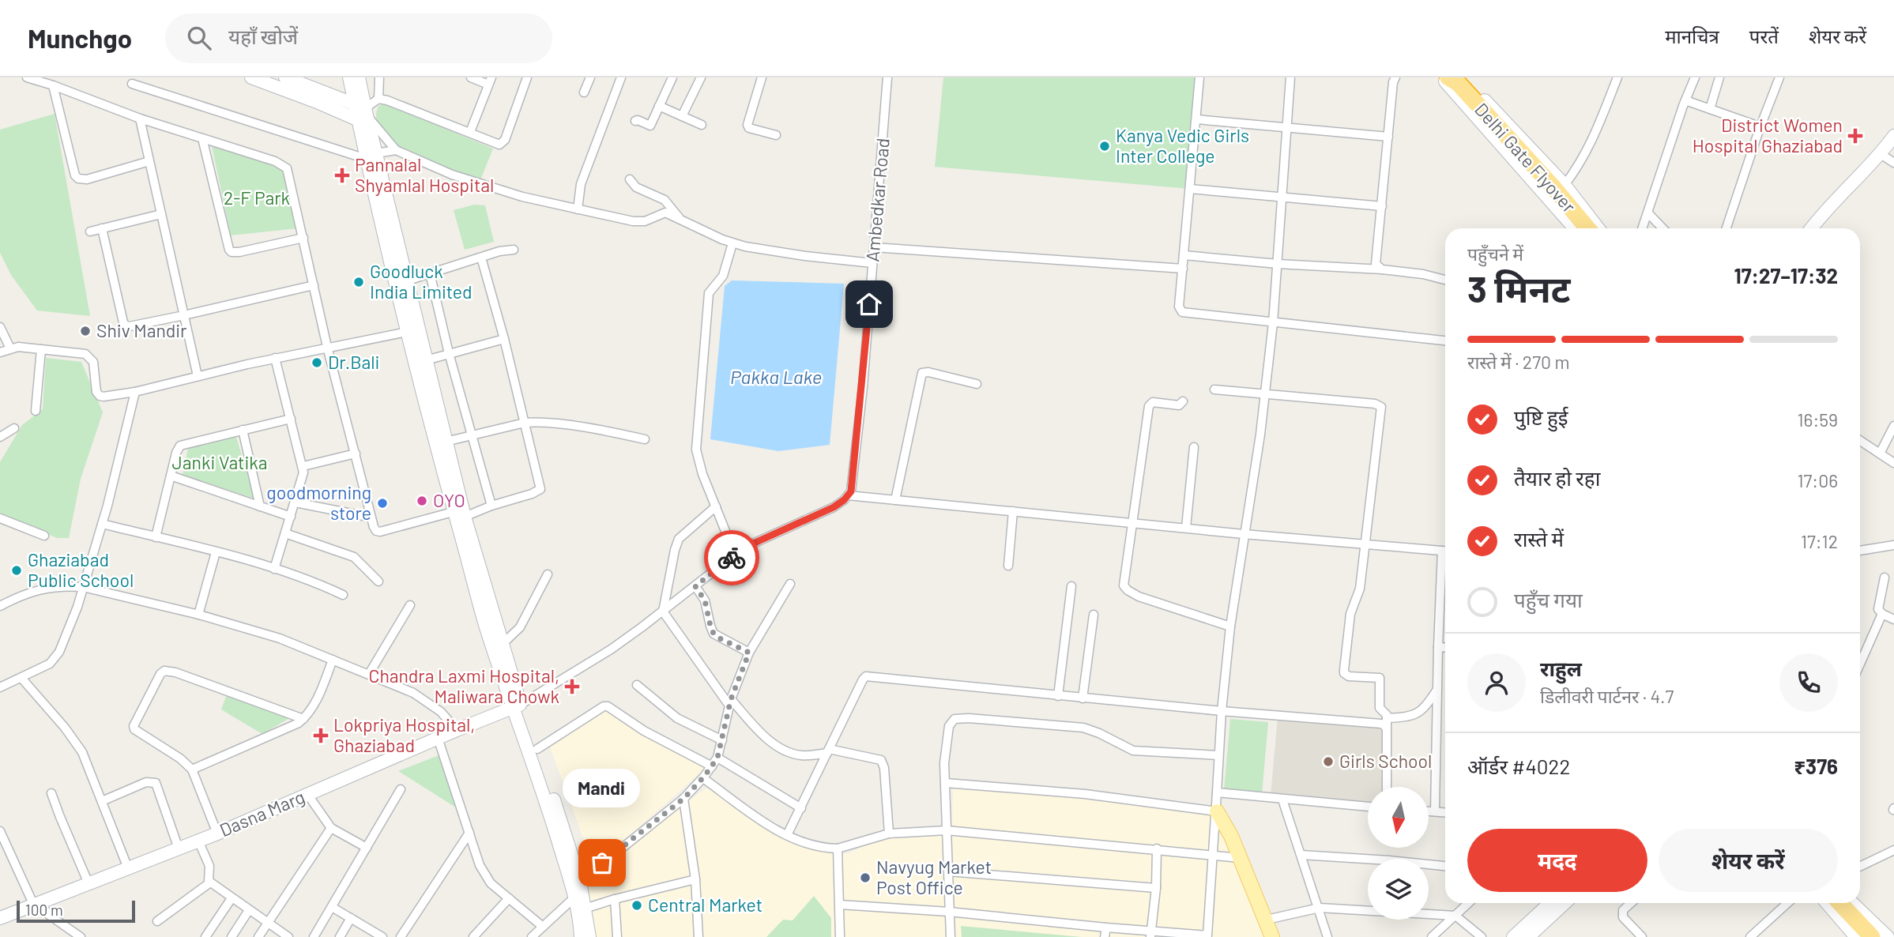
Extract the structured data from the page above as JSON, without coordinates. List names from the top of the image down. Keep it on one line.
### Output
{"streets":{"highway":["Delhi Gate Flyover"],"street":["Ambedkar Road","Dasna Marg"]},"water":["Pakka Lake"],"parks":["2-F Park","Janki Vatika"],"places":{"health":["District Women Hospital Ghaziabad","Pannalal Shyamlal Hospital","Chandra Laxmi Hospital, Maliwara Chowk","Lokpriya Hospital, Ghaziabad"],"other":["Kanya Vedic Girls Inter College","Goodluck India Limited","Shiv Mandir","Dr.Bali","OYO","goodmorning store","Ghaziabad Public School","Girls School","Mandi","Navyug Market Post Office","Central Market"]},"scale_bar":"100 m","north":"bottom","page":{"header":"Munchgo","search":"यहाँ खोजें","nav":["मानचित्र","परतें","शेयर करें"],"heading":["3 मिनट","पहुँचने में","17:27–17:32"],"panel":["राहुल","डिलीवरी पार्टनर · 4.7","ऑर्डर #4022","₹376"],"bar":"रास्ते में · 270 m","list":[["पुष्टि हुई","16:59"],["तैयार हो रहा","17:06"],["रास्ते में","17:12"],"पहुँच गया"],"bubble":"Mandi","buttons":["मदद","शेयर करें"],"scale":"100 m"}}
